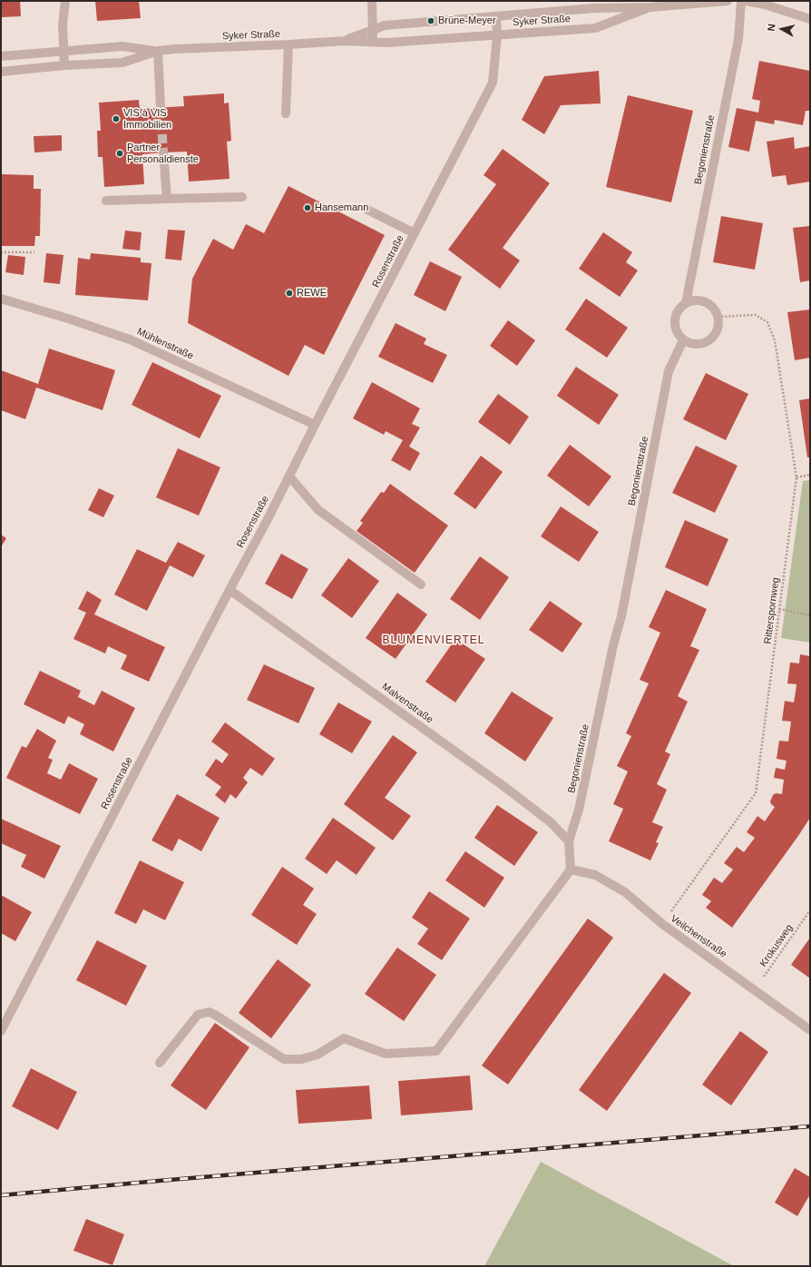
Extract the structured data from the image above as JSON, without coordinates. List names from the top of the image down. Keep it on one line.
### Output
{"streets":{"street":["Syker Straße","Begonienstraße","Rosenstraße","Mühlenstraße","Malvenstraße","Veilchenstraße"],"path":["Ritterspornweg","Krokusweg"]},"crossings":[["Syker Straße","Rosenstraße"],["Begonienstraße","Ritterspornweg"],["Begonienstraße","Malvenstraße"],["Begonienstraße","Veilchenstraße"],["Rosenstraße","Mühlenstraße"],["Rosenstraße","Malvenstraße"],["Ritterspornweg","Veilchenstraße"],["Veilchenstraße","Krokusweg"]],"districts":["BLUMENVIERTEL"],"places":["Brüne-Meyer","VIS à VIS Immobilien","Partner Personaldienste","Hansemann","REWE"],"north":"left"}
